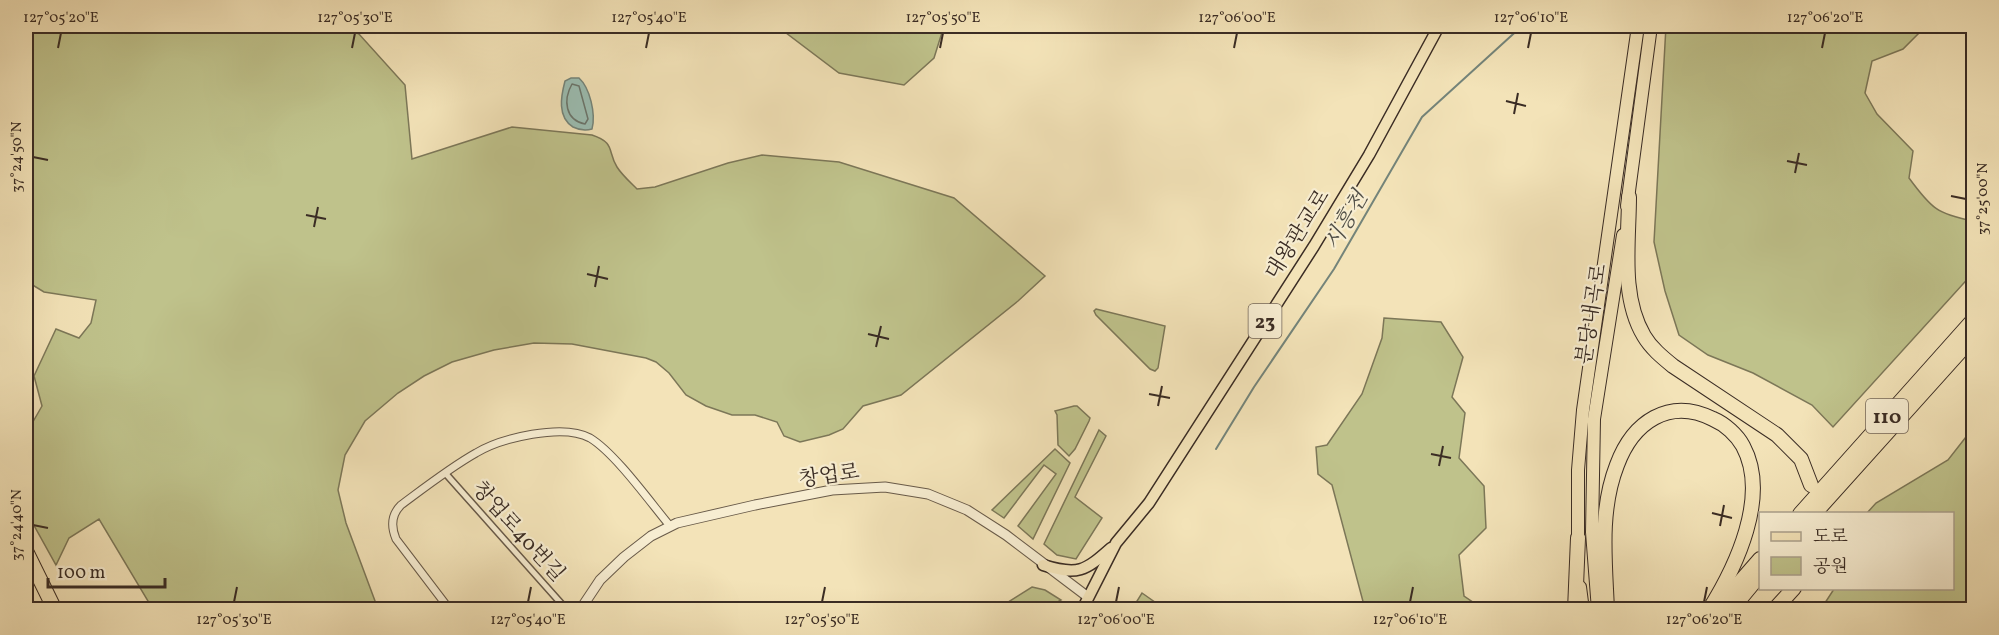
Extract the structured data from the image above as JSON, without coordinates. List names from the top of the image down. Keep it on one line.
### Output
{"streets":{"highway":["분당내곡로","110"],"main road":["대왕판교로","23"],"street":["창업로","창업로40번길"]},"crossings":[["대왕판교로","창업로"],["창업로","창업로40번길"]],"water":["시흥천"],"legend":["도로","공원"],"scale_bar":"100 m","coordinates":["127°05'20\"E","127°05'30\"E","127°05'40\"E","127°05'50\"E","127°06'00\"E","127°06'10\"E","127°06'20\"E","37°24'50\"N","37°25'00\"N","37°24'40\"N"]}
